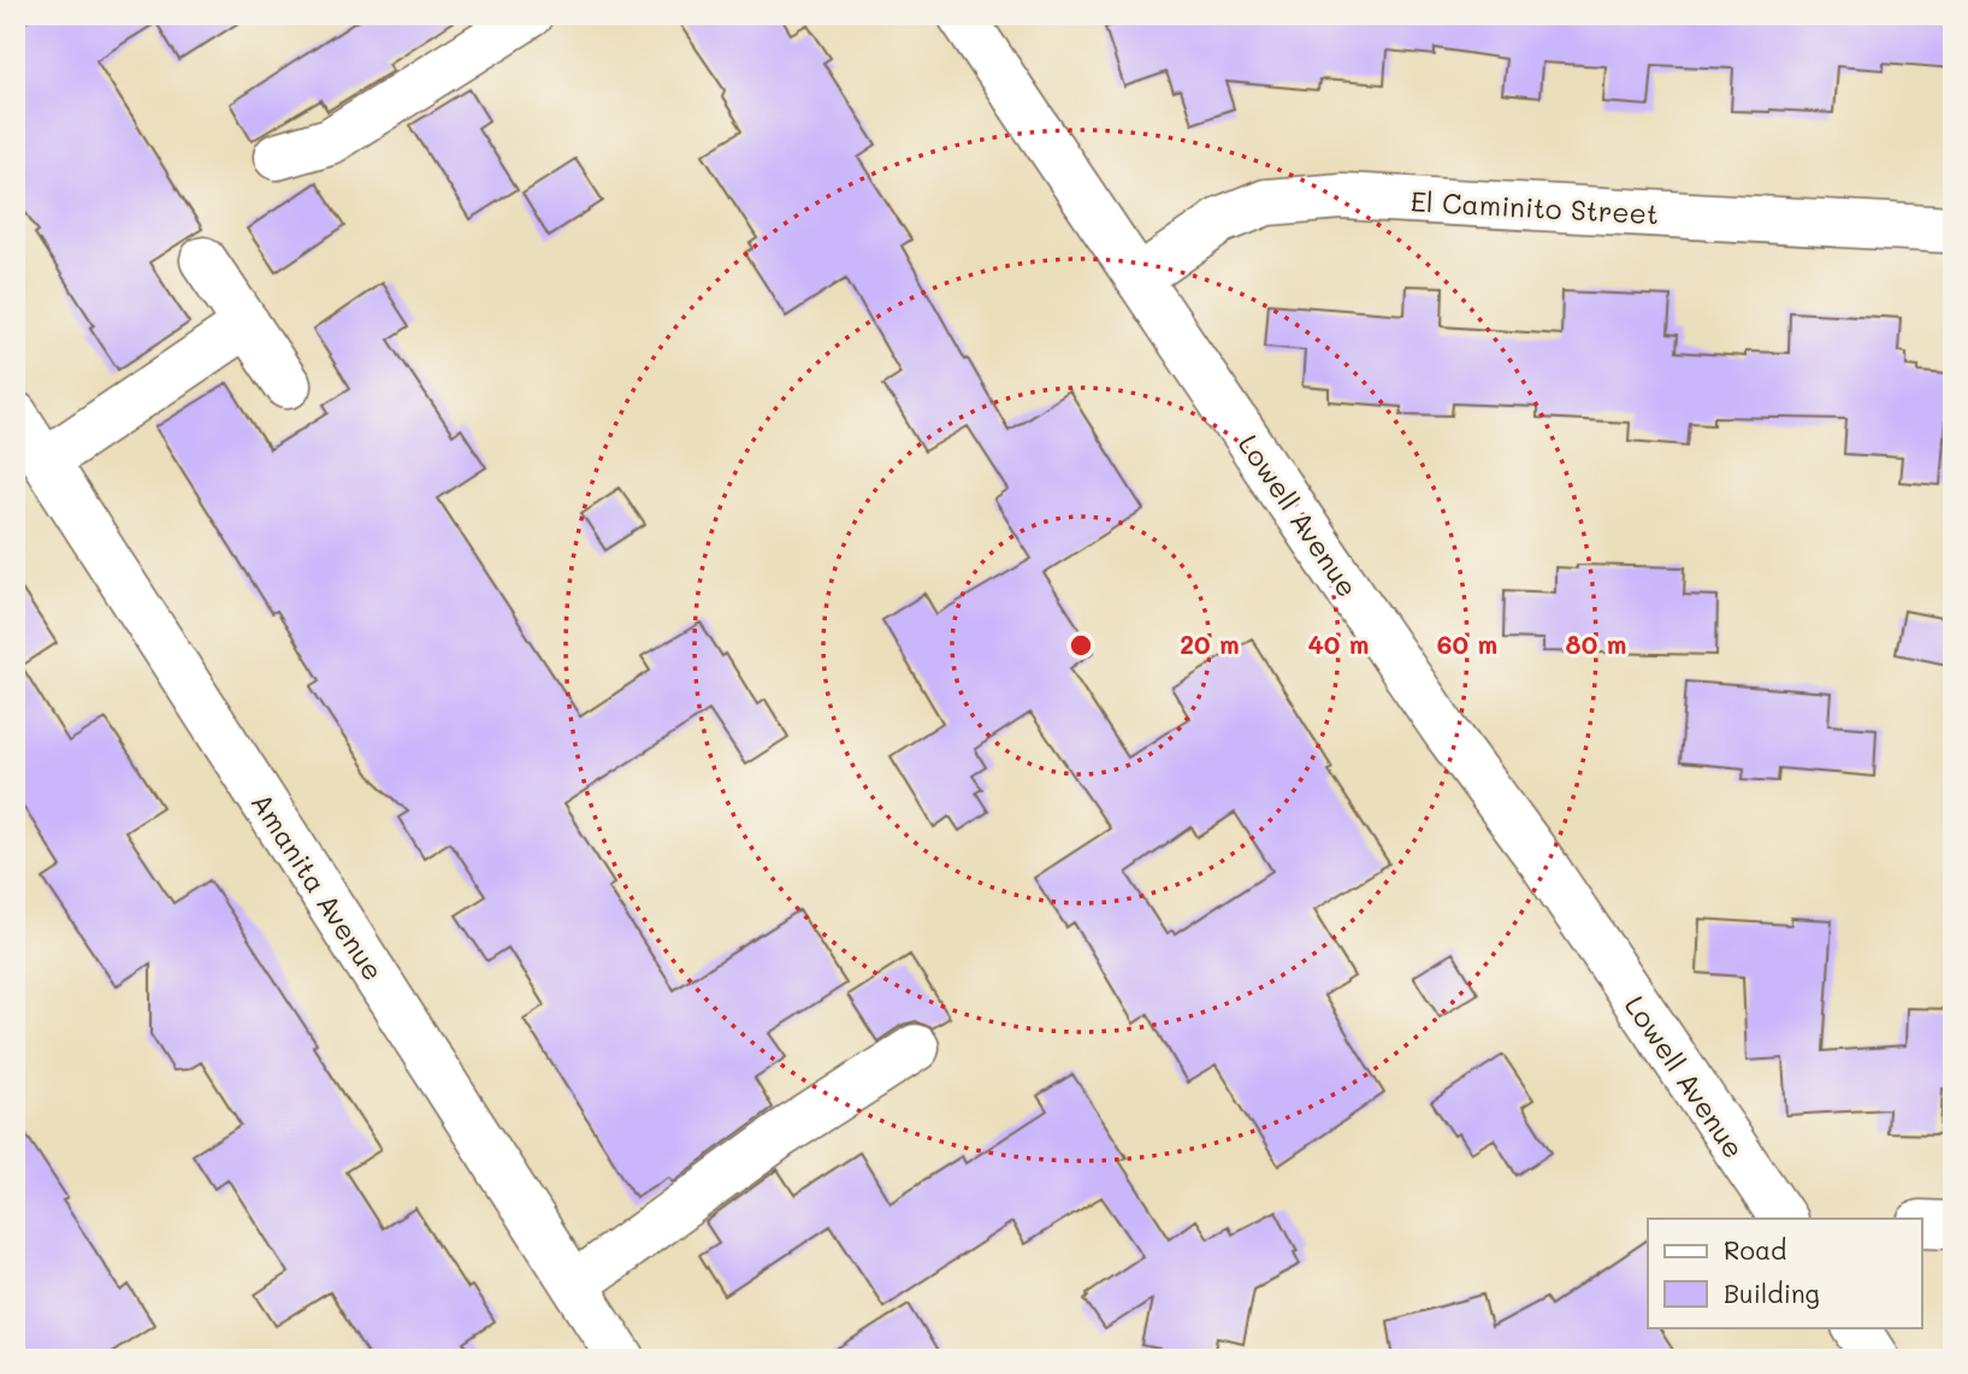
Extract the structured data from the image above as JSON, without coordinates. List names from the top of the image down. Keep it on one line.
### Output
{"streets":{"street":["El Caminito Street","Lowell Avenue","Amanita Avenue"]},"crossings":[["El Caminito Street","Lowell Avenue"]],"legend":["Road","Building"],"rings":["20 m","40 m","60 m","80 m"]}
